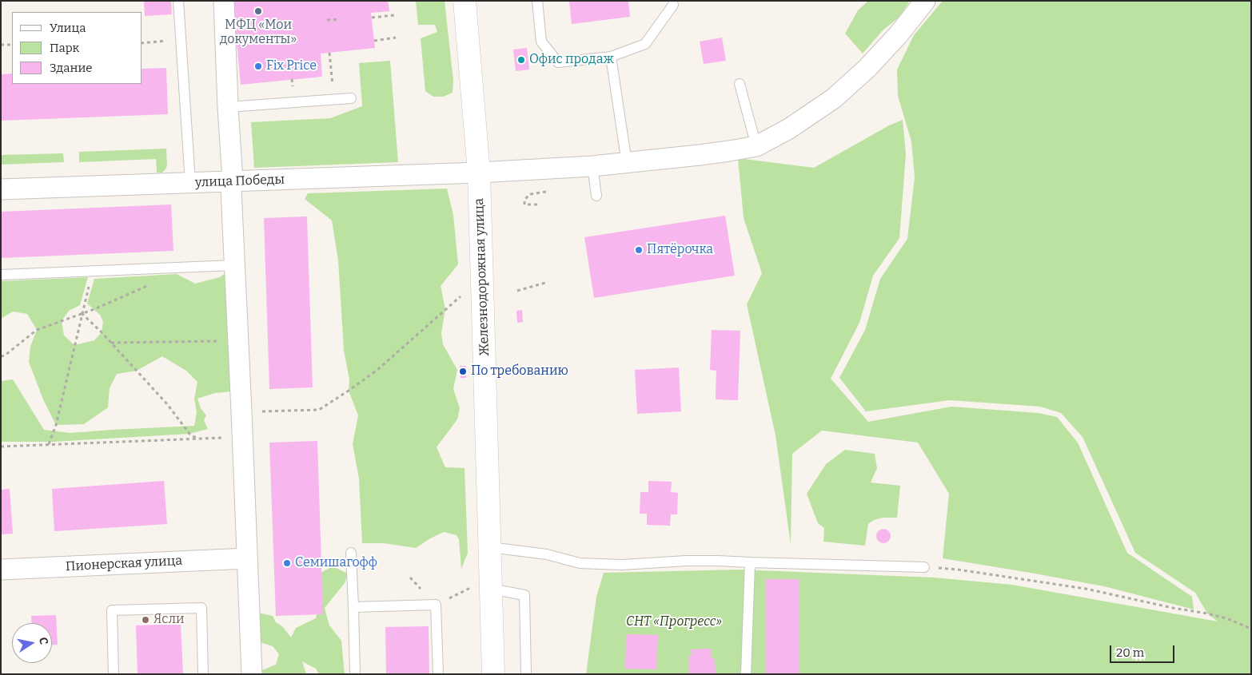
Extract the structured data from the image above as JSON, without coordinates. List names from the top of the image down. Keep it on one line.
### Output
{"streets":{"main road":["Железнодорожная улица"],"street":["улица Победы","Пионерская улица"]},"crossings":[["улица Победы","Железнодорожная улица"]],"parks":["СНТ «Прогресс»"],"places":["МФЦ «Мои документы»","Офис продаж","Fix Price","Пятёрочка","По требованию","Семишагофф","Ясли"],"legend":["Улица","Парк","Здание"],"scale_bar":"20 m","north":"right"}
